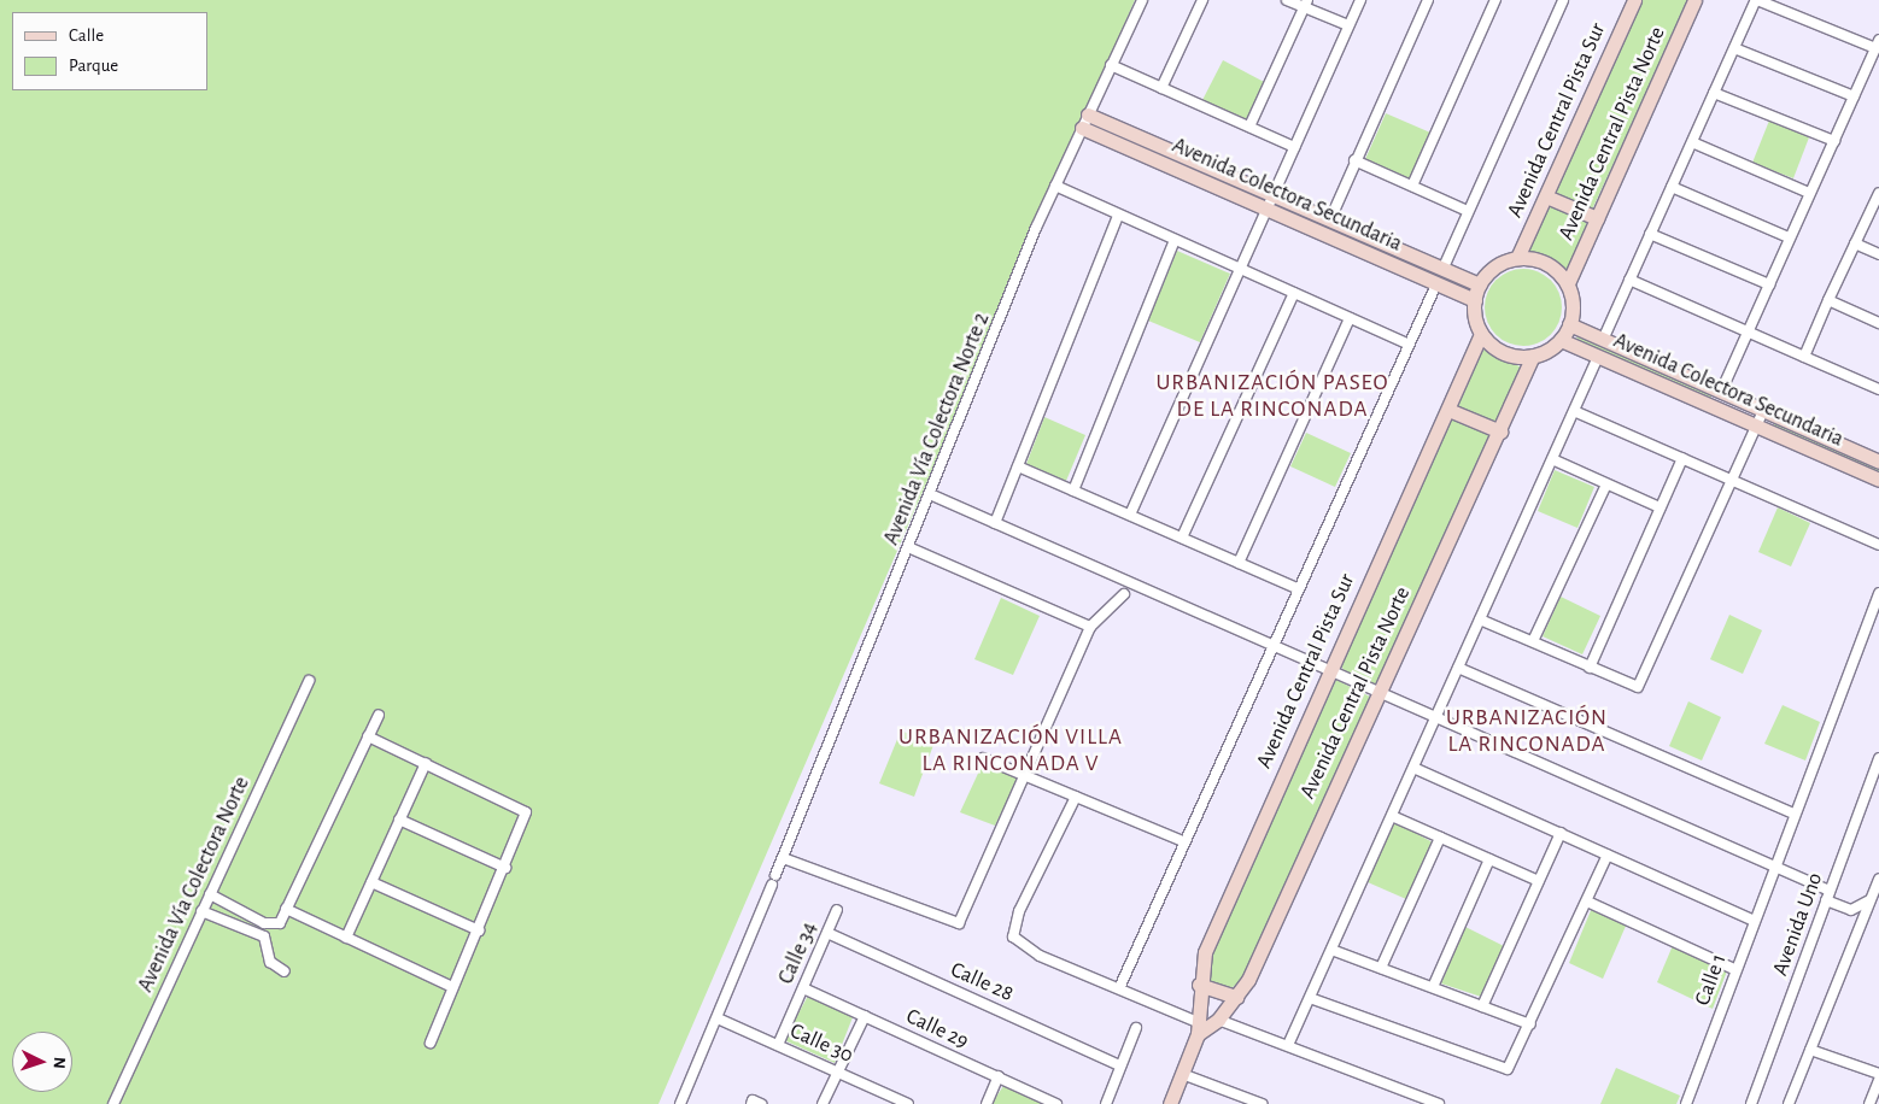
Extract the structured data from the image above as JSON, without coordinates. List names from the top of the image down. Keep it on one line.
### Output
{"streets":{"street":["Avenida Central Pista Sur","Avenida Central Pista Norte","Avenida Colectora Secundaria","Avenida Vía Colectora Norte 2","Avenida Vía Colectora Norte","Avenida Uno","Calle 34","Calle 1","Calle 28","Calle 29","Calle 30"]},"crossings":[["Avenida Central Pista Sur","Avenida Central Pista Norte"],["Avenida Central Pista Sur","Avenida Colectora Secundaria"],["Avenida Central Pista Norte","Avenida Colectora Secundaria"],["Avenida Colectora Secundaria","Avenida Vía Colectora Norte 2"],["Avenida Vía Colectora Norte 2","Calle 30"],["Calle 34","Calle 28"],["Calle 34","Calle 29"],["Calle 34","Calle 30"]],"districts":["URBANIZACIÓN PASEO DE LA RINCONADA","URBANIZACIÓN LA RINCONADA","URBANIZACIÓN VILLA LA RINCONADA V"],"legend":["Calle","Parque"],"north":"right"}
